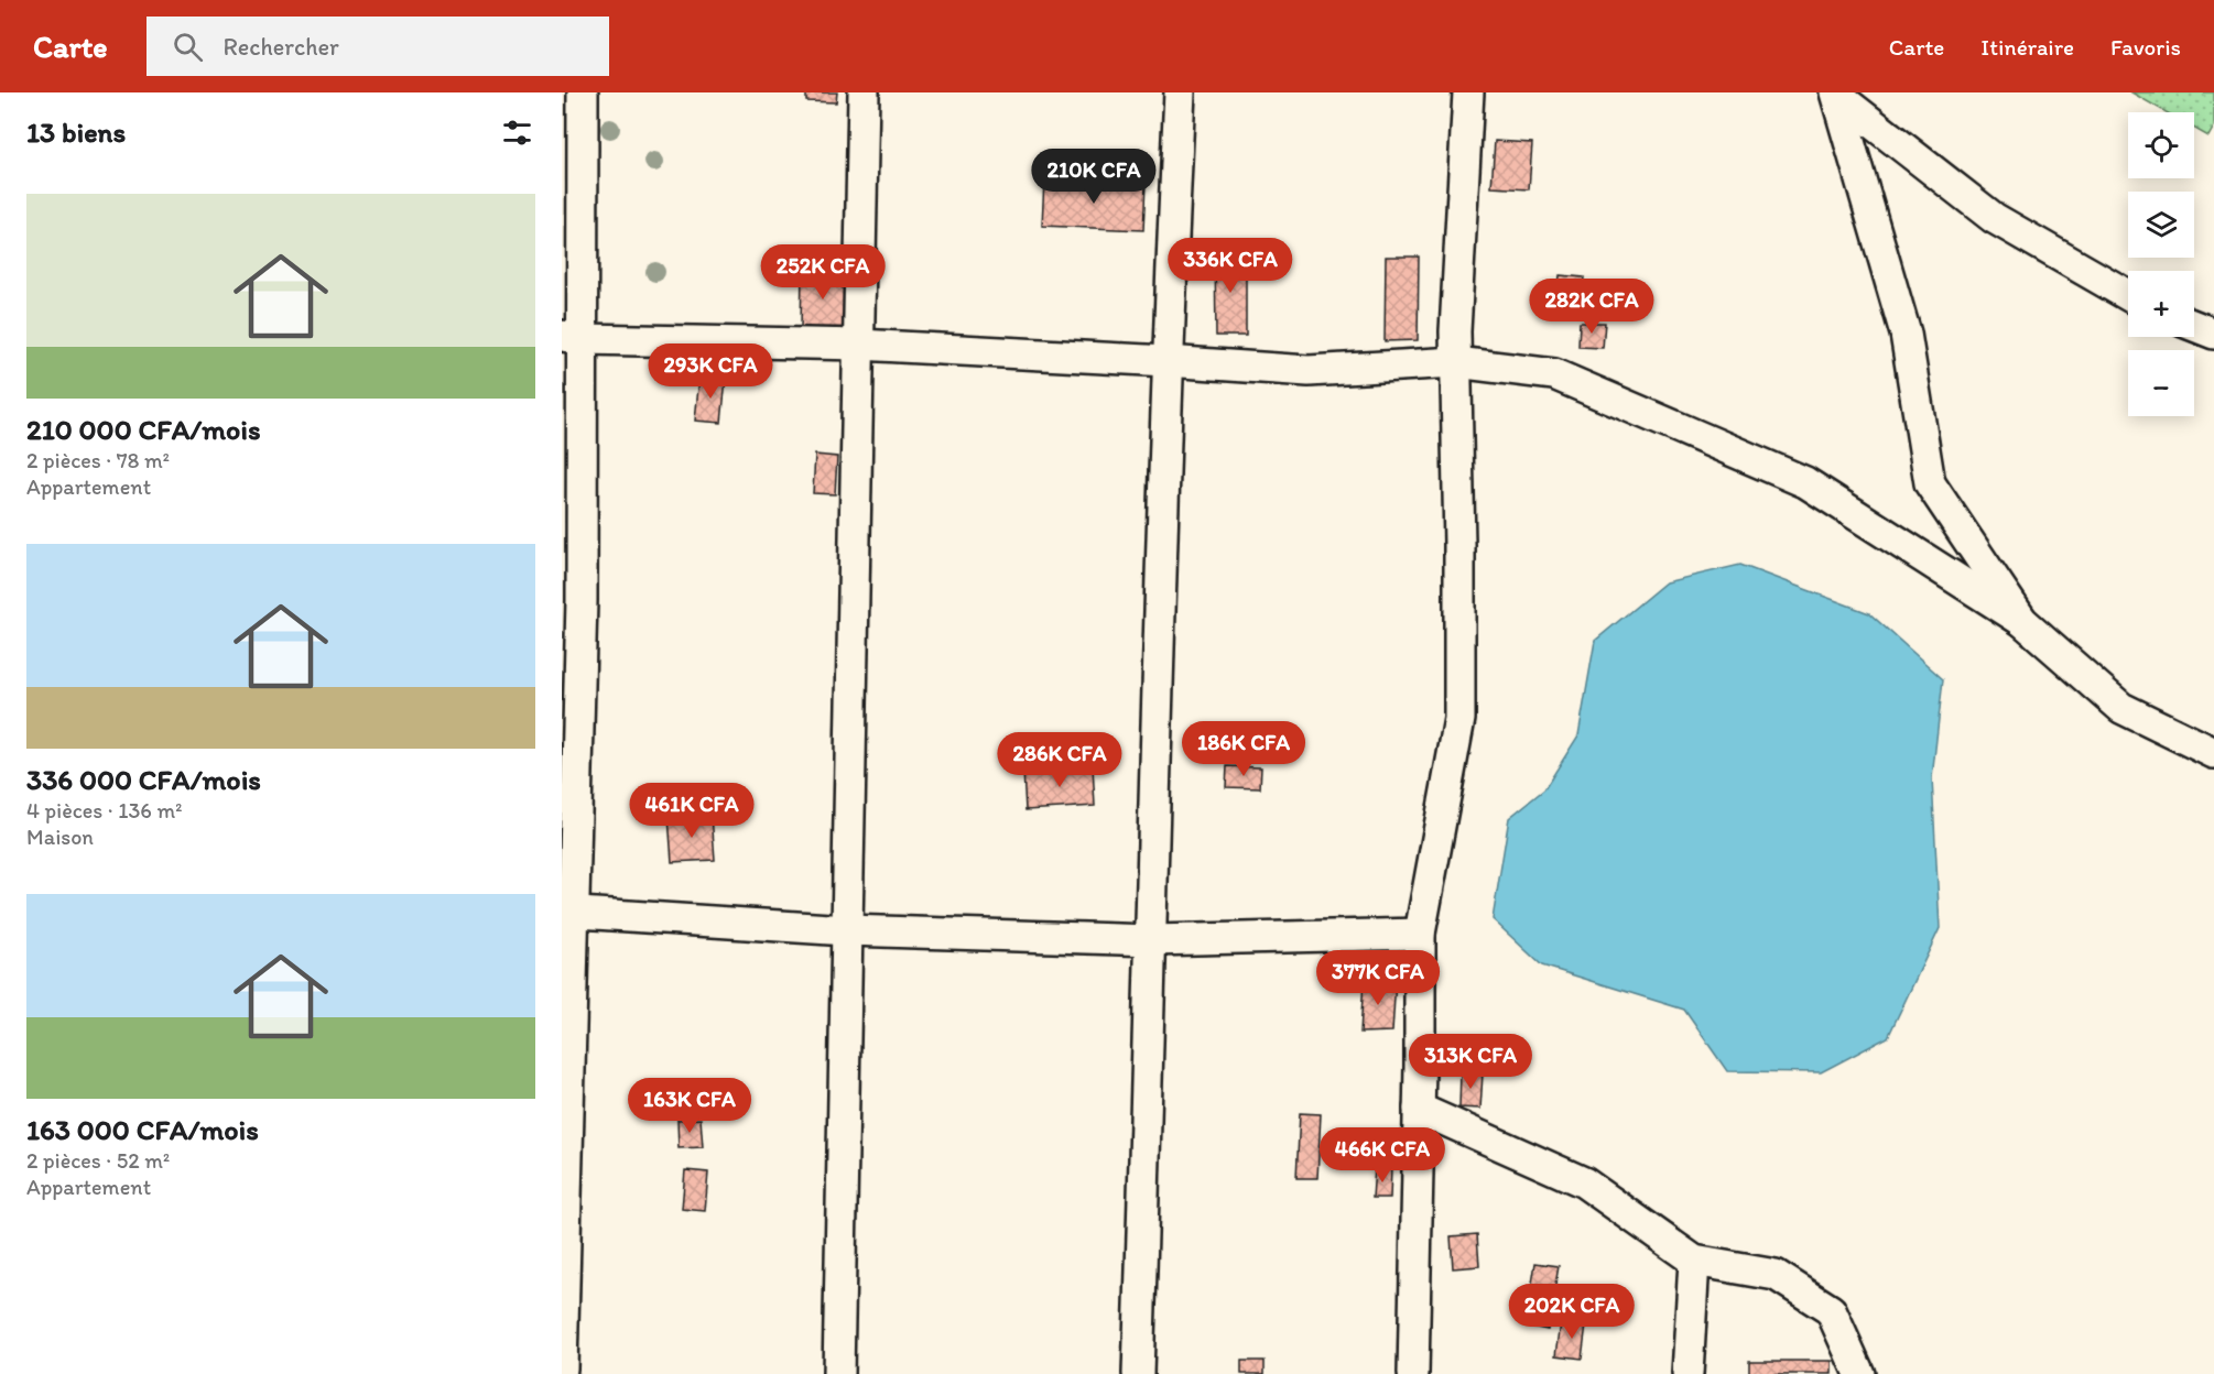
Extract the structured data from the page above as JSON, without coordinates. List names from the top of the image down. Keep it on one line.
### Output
{"page":{"header":"Carte","search":"Rechercher","nav":["Carte","Itinéraire","Favoris"],"heading":"13 biens","map_buttons":["+","−"],"price":["210K CFA","336K CFA","252K CFA","282K CFA","293K CFA","186K CFA","286K CFA","461K CFA","377K CFA","313K CFA","163K CFA","466K CFA","202K CFA"],"list":[{"name":"210 000 CFA/mois","note":"2 pièces · 78 m² · Appartement"},{"name":"336 000 CFA/mois","note":"4 pièces · 136 m² · Maison"},{"name":"163 000 CFA/mois","note":"2 pièces · 52 m² · Appartement"}]}}
